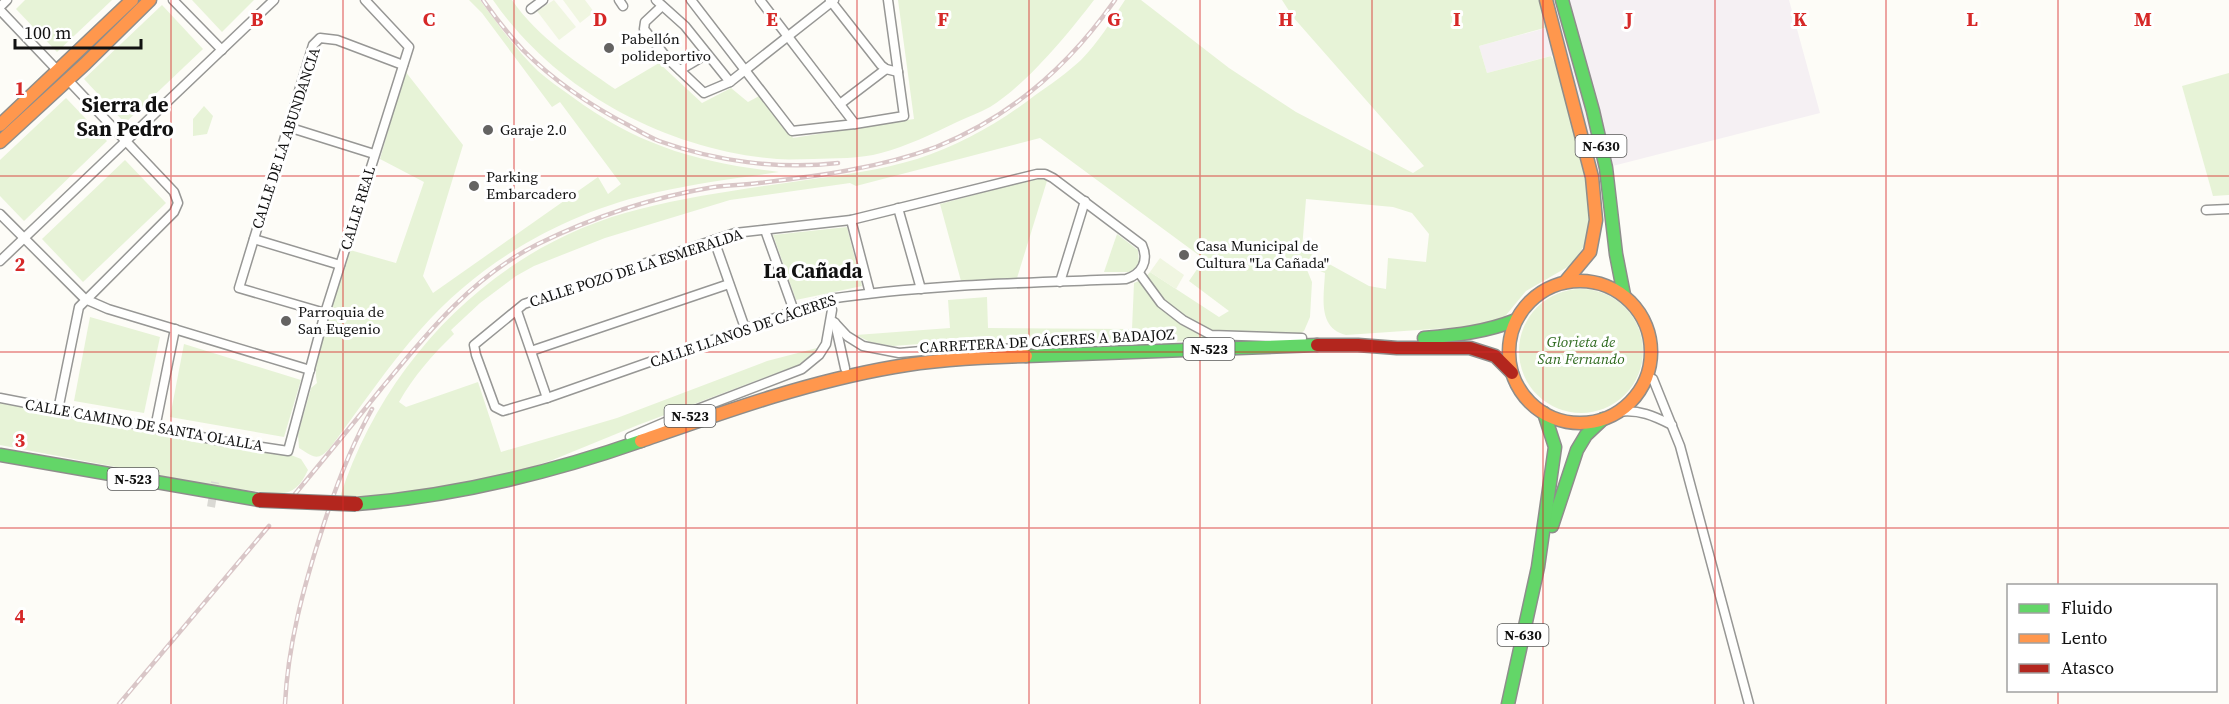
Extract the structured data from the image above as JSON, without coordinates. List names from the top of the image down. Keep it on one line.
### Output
{"streets":{"main road":["N-630","CARRETERA DE CÁCERES A BADAJOZ","N-523"],"street":["CALLE DE LA ABUNDANCIA","CALLE REAL","CALLE POZO DE LA ESMERALDA","CALLE LLANOS DE CÁCERES","CALLE CAMINO DE SANTA OLALLA"]},"crossings":[["CALLE DE LA ABUNDANCIA","CALLE REAL"],["CALLE REAL","CALLE CAMINO DE SANTA OLALLA"],["CALLE POZO DE LA ESMERALDA","CALLE LLANOS DE CÁCERES"],["CARRETERA DE CÁCERES A BADAJOZ","N-523"]],"districts":["Sierra de San Pedro","La Cañada"],"parks":["Glorieta de San Fernando"],"places":["Pabellón polideportivo","Garaje 2.0","Parking Embarcadero","Casa Municipal de Cultura \"La Cañada\"","Parroquia de San Eugenio"],"legend":["Fluido","Lento","Atasco"],"scale_bar":"100 m","grid":{"columns":["B","C","D","E","F","G","H","I","J","K","L","M"],"rows":["1","2","3","4"]}}
